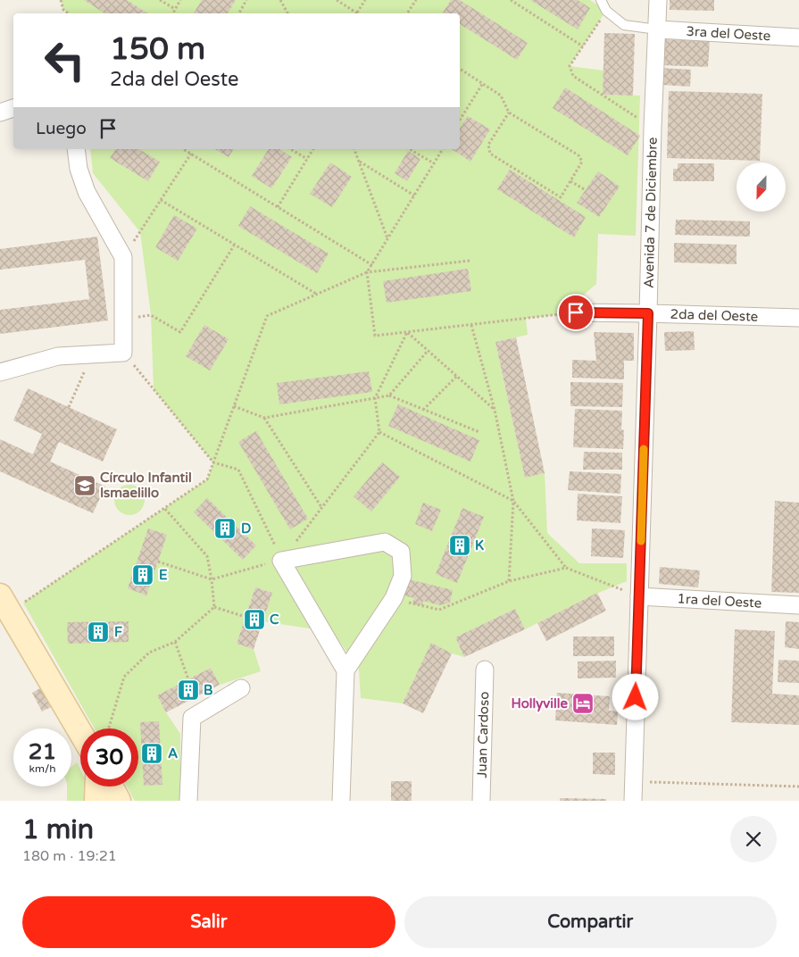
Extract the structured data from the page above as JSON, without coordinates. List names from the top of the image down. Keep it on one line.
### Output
{"streets":{"street":["3ra del Oeste","Avenida 7 de Diciembre","2da del Oeste","1ra del Oeste","Juan Cardoso"]},"crossings":[["3ra del Oeste","Avenida 7 de Diciembre"],["Avenida 7 de Diciembre","2da del Oeste"],["Avenida 7 de Diciembre","1ra del Oeste"]],"places":{"school or university":["Círculo Infantil Ismaelillo"],"building":["D","K","E","C","F","B","A"],"hotel":["Hollyville"]},"north":"bottom","page":{"turn":["150 m","2da del Oeste"],"then":"Luego","speed":"21 km/h","limit":"30","heading":["1 min","180 m · 19:21"],"buttons":["Salir","Compartir"]}}
